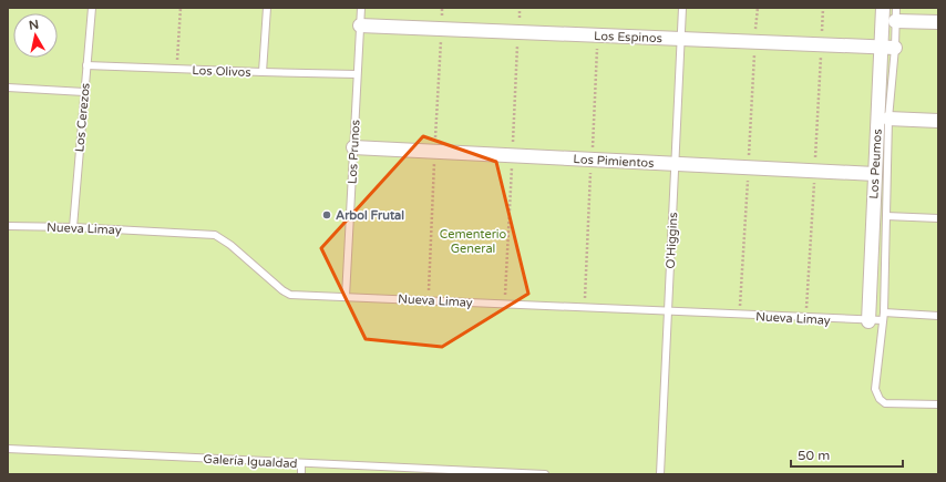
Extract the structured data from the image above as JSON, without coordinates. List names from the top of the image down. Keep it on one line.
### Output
{"streets":{"street":["Los Espinos","Los Pimientos","Los Peumos"],"lane":["Los Olivos","Los Cerezos","Los Prunos","Nueva Limay","O'Higgins","Galería Igualdad"]},"crossings":[["Los Espinos","Los Prunos"],["Los Espinos","Los Peumos"],["Los Espinos","O'Higgins"],["Los Olivos","Los Cerezos"],["Los Olivos","Los Prunos"],["Los Cerezos","Nueva Limay"],["Los Prunos","Los Pimientos"],["Los Prunos","Nueva Limay"],["Los Pimientos","Los Peumos"],["Los Pimientos","O'Higgins"],["Los Peumos","Nueva Limay"],["Nueva Limay","O'Higgins"]],"parks":["Cementerio General"],"places":["Arbol Frutal"],"scale_bar":"50 m","north":"top"}
